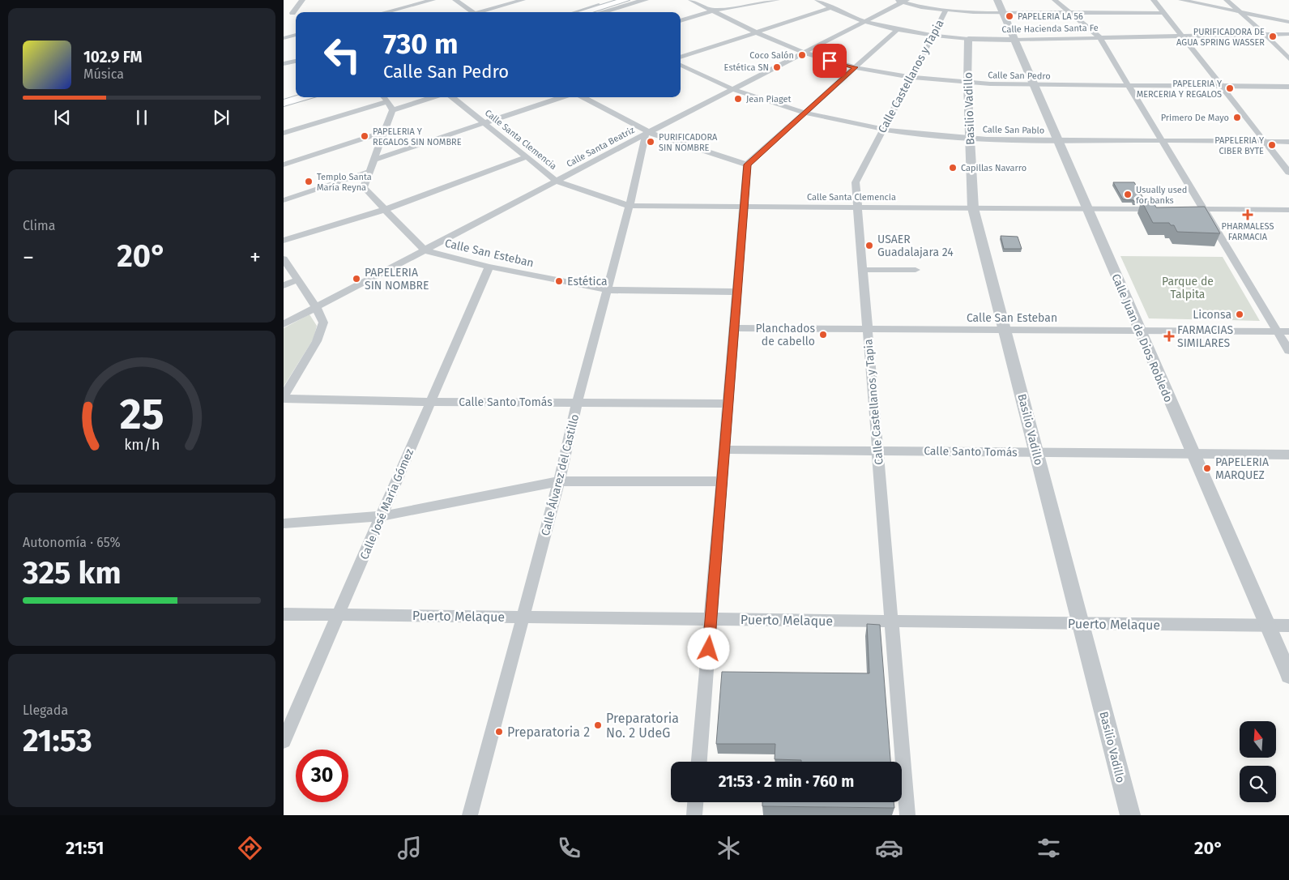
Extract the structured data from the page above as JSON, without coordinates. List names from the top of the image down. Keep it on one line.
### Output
{"streets":{"street":["Calle Hacienda Santa Fe","Calle San Pedro","Calle Castellanos y Tapia","Basilio Vadillo","Calle San Pablo","Calle Santa Clemencia","Calle Santa Beatriz","Calle San Esteban","Calle Juan de Dios Robledo","Calle Santo Tomás","Calle Álvarez del Castillo","Calle José María Gómez","Puerto Melaque"]},"crossings":[["Calle Hacienda Santa Fe","Calle Castellanos y Tapia"],["Calle Hacienda Santa Fe","Basilio Vadillo"],["Calle Hacienda Santa Fe","Calle Santa Beatriz"],["Calle Hacienda Santa Fe","Calle Juan de Dios Robledo"],["Calle San Pedro","Calle Castellanos y Tapia"],["Calle San Pedro","Basilio Vadillo"],["Calle San Pedro","Calle Santa Beatriz"],["Calle San Pedro","Calle Juan de Dios Robledo"],["Calle Castellanos y Tapia","Calle San Pablo"],["Calle Castellanos y Tapia","Calle Santa Clemencia"],["Calle Castellanos y Tapia","Calle San Esteban"],["Calle Castellanos y Tapia","Calle Santo Tomás"],["Calle Castellanos y Tapia","Puerto Melaque"],["Basilio Vadillo","Calle San Pablo"],["Basilio Vadillo","Calle Santa Clemencia"],["Basilio Vadillo","Calle San Esteban"],["Basilio Vadillo","Calle Santo Tomás"],["Basilio Vadillo","Puerto Melaque"],["Calle San Pablo","Calle Santa Beatriz"],["Calle San Pablo","Calle Juan de Dios Robledo"],["Calle Santa Clemencia","Calle Santa Beatriz"],["Calle Santa Clemencia","Calle Juan de Dios Robledo"],["Calle Santa Clemencia","Calle Álvarez del Castillo"],["Calle Santa Beatriz","Calle San Esteban"],["Calle Santa Beatriz","Calle Álvarez del Castillo"],["Calle San Esteban","Calle Juan de Dios Robledo"],["Calle San Esteban","Calle Álvarez del Castillo"],["Calle San Esteban","Calle José María Gómez"],["Calle Juan de Dios Robledo","Calle Santo Tomás"],["Calle Juan de Dios Robledo","Puerto Melaque"],["Calle Santo Tomás","Calle Álvarez del Castillo"],["Calle Santo Tomás","Calle José María Gómez"],["Calle Álvarez del Castillo","Puerto Melaque"],["Calle José María Gómez","Puerto Melaque"]],"parks":["Parque de Talpita"],"places":{"other":["PAPELERIA LA 56","PURIFICADORA DE AGUA SPRING WASSER","Coco Salón","Estética SN","PAPELERIA Y MERCERIA Y REGALOS","Jean Piaget","Primero De Mayo","PAPELERIA Y REGALOS SIN NOMBRE","PURIFICADORA SIN NOMBRE","PAPELERIA Y CIBER BYTE","Capillas Navarro","Templo Santa María Reyna","Usually used for banks","USAER Guadalajara 24","PAPELERIA SIN NOMBRE","Estética","Liconsa","Planchados de cabello","PAPELERIA MARQUEZ","Preparatoria No. 2 UdeG","Preparatoria 2"],"health":["PHARMALESS FARMACIA","FARMACIAS SIMILARES"]},"north":"top","page":{"turn":["730 m","Calle San Pedro"],"song":["102.9 FM","Música"],"tile":["Clima",["Autonomía · 65%","325 km"],["Llegada","21:53"]],"heat":["−","20°","+"],"limit":"30","trip":"21:53 · 2 min · 760 m","tabs":["21:51","20°"],"gauge":["25","km/h"]}}
